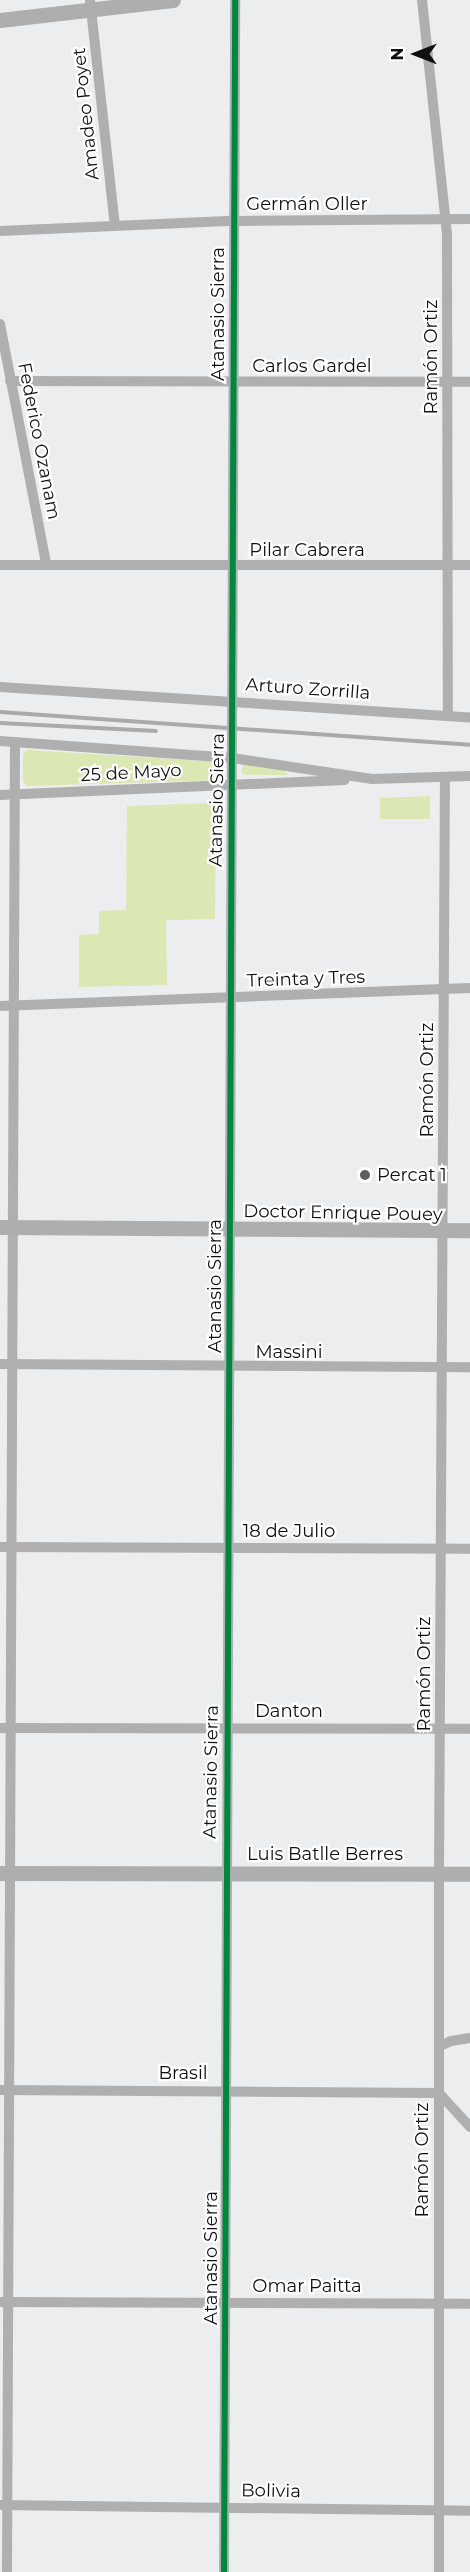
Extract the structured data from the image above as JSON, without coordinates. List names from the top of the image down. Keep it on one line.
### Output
{"streets":{"street":["Amadeo Poyet","Germán Oller","Atanasio Sierra","Ramón Ortiz","Carlos Gardel","Federico Ozanam","Pilar Cabrera","Arturo Zorrilla","25 de Mayo","Treinta y Tres","Doctor Enrique Pouey","Massini","18 de Julio","Danton","Luis Batlle Berres","Brasil","Omar Paitta","Bolivia"]},"crossings":[["Amadeo Poyet","Germán Oller"],["Germán Oller","Atanasio Sierra"],["Germán Oller","Ramón Ortiz"],["Atanasio Sierra","Carlos Gardel"],["Atanasio Sierra","Pilar Cabrera"],["Atanasio Sierra","Arturo Zorrilla"],["Atanasio Sierra","25 de Mayo"],["Atanasio Sierra","Treinta y Tres"],["Atanasio Sierra","Doctor Enrique Pouey"],["Atanasio Sierra","Massini"],["Atanasio Sierra","18 de Julio"],["Atanasio Sierra","Danton"],["Atanasio Sierra","Luis Batlle Berres"],["Atanasio Sierra","Brasil"],["Atanasio Sierra","Omar Paitta"],["Atanasio Sierra","Bolivia"],["Ramón Ortiz","Carlos Gardel"],["Ramón Ortiz","Pilar Cabrera"],["Ramón Ortiz","Arturo Zorrilla"],["Ramón Ortiz","Treinta y Tres"],["Ramón Ortiz","Doctor Enrique Pouey"],["Ramón Ortiz","Massini"],["Ramón Ortiz","18 de Julio"],["Ramón Ortiz","Danton"],["Ramón Ortiz","Luis Batlle Berres"],["Ramón Ortiz","Brasil"],["Ramón Ortiz","Omar Paitta"],["Ramón Ortiz","Bolivia"],["Carlos Gardel","Federico Ozanam"],["Federico Ozanam","Pilar Cabrera"]],"places":["Percat 1"],"north":"left"}
